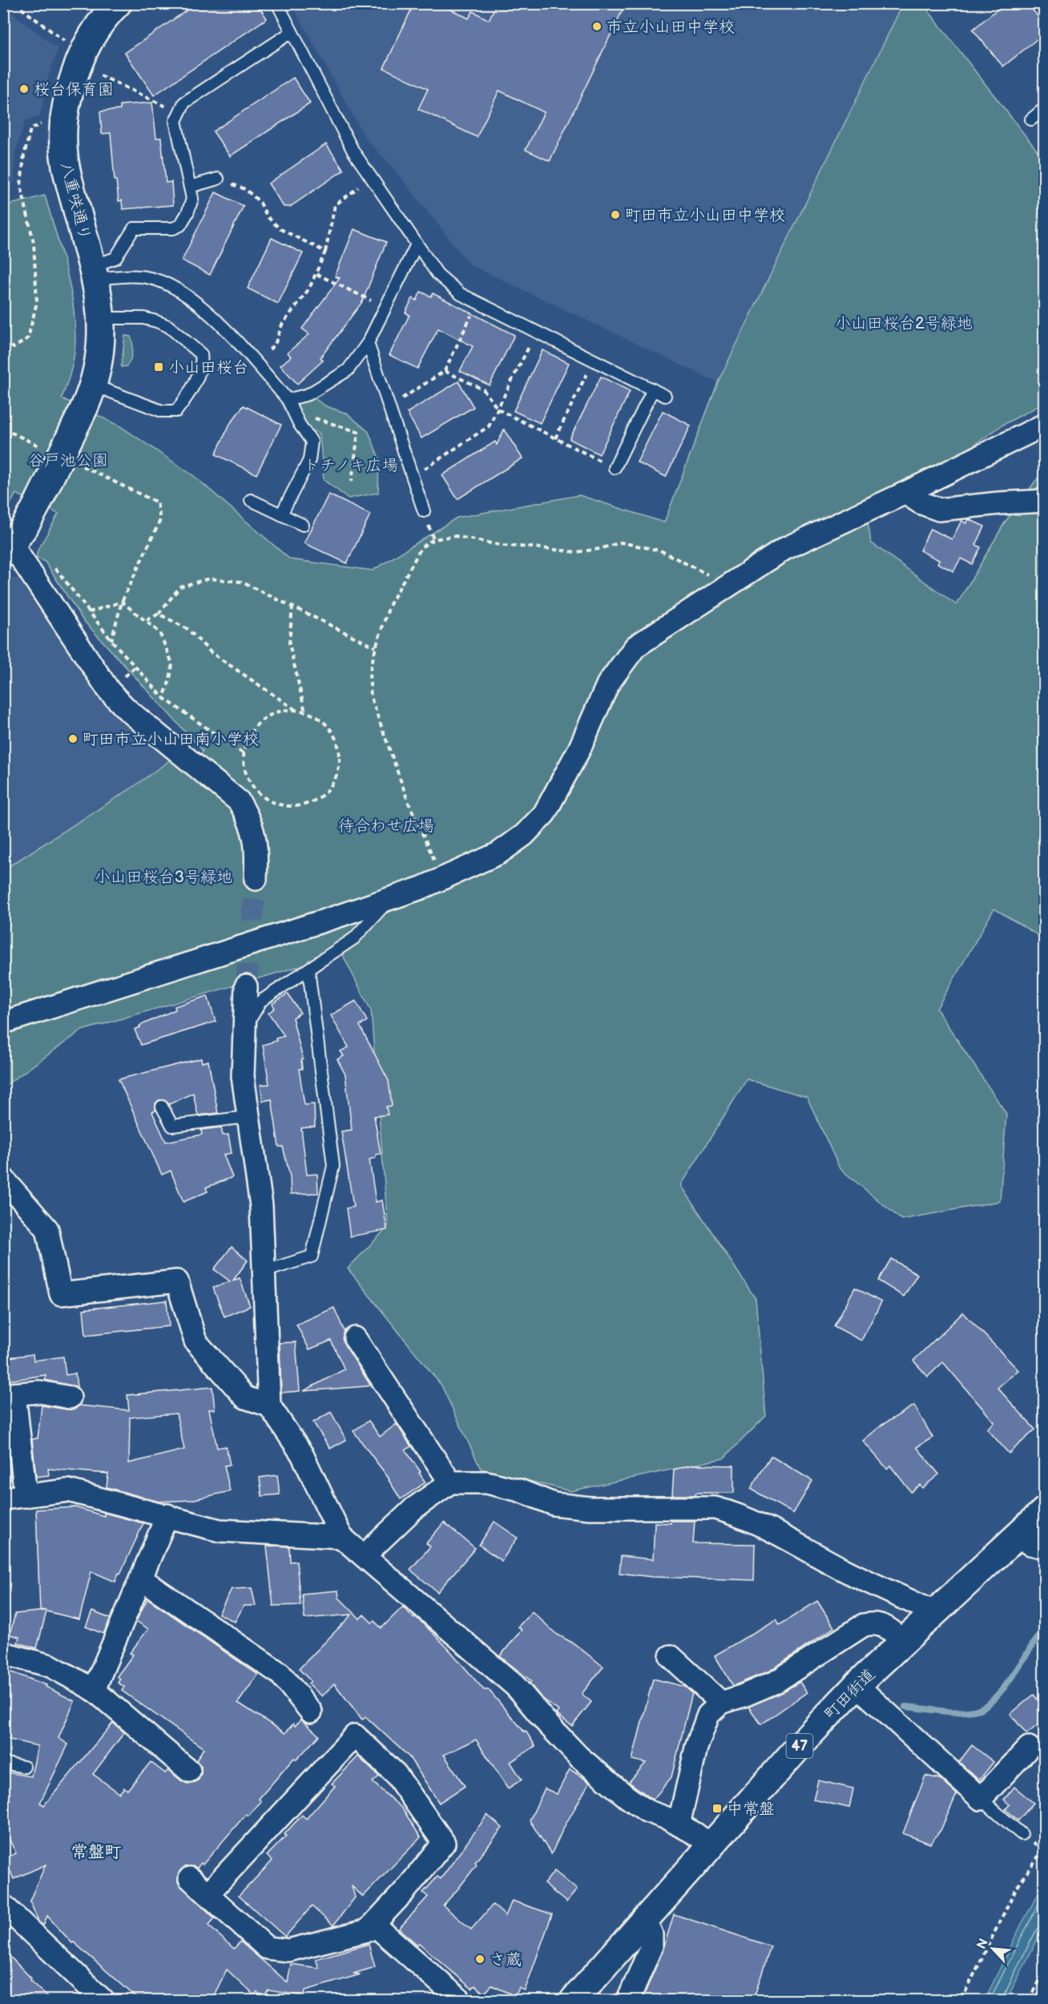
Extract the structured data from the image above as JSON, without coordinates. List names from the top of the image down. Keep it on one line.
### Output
{"streets":{"main road":["八重咲通り","町田街道","47"]},"districts":["常盤町"],"parks":["小山田桜台2号緑地","谷戸池公園","トチノキ広場","待合わせ広場","小山田桜台3号緑地"],"places":{"other":["市立小山田中学校","桜台保育園","町田市立小山田中学校","町田市立小山田南小学校","さ蔵"],"transit":["小山田桜台","中常盤"]},"north":"top left"}
